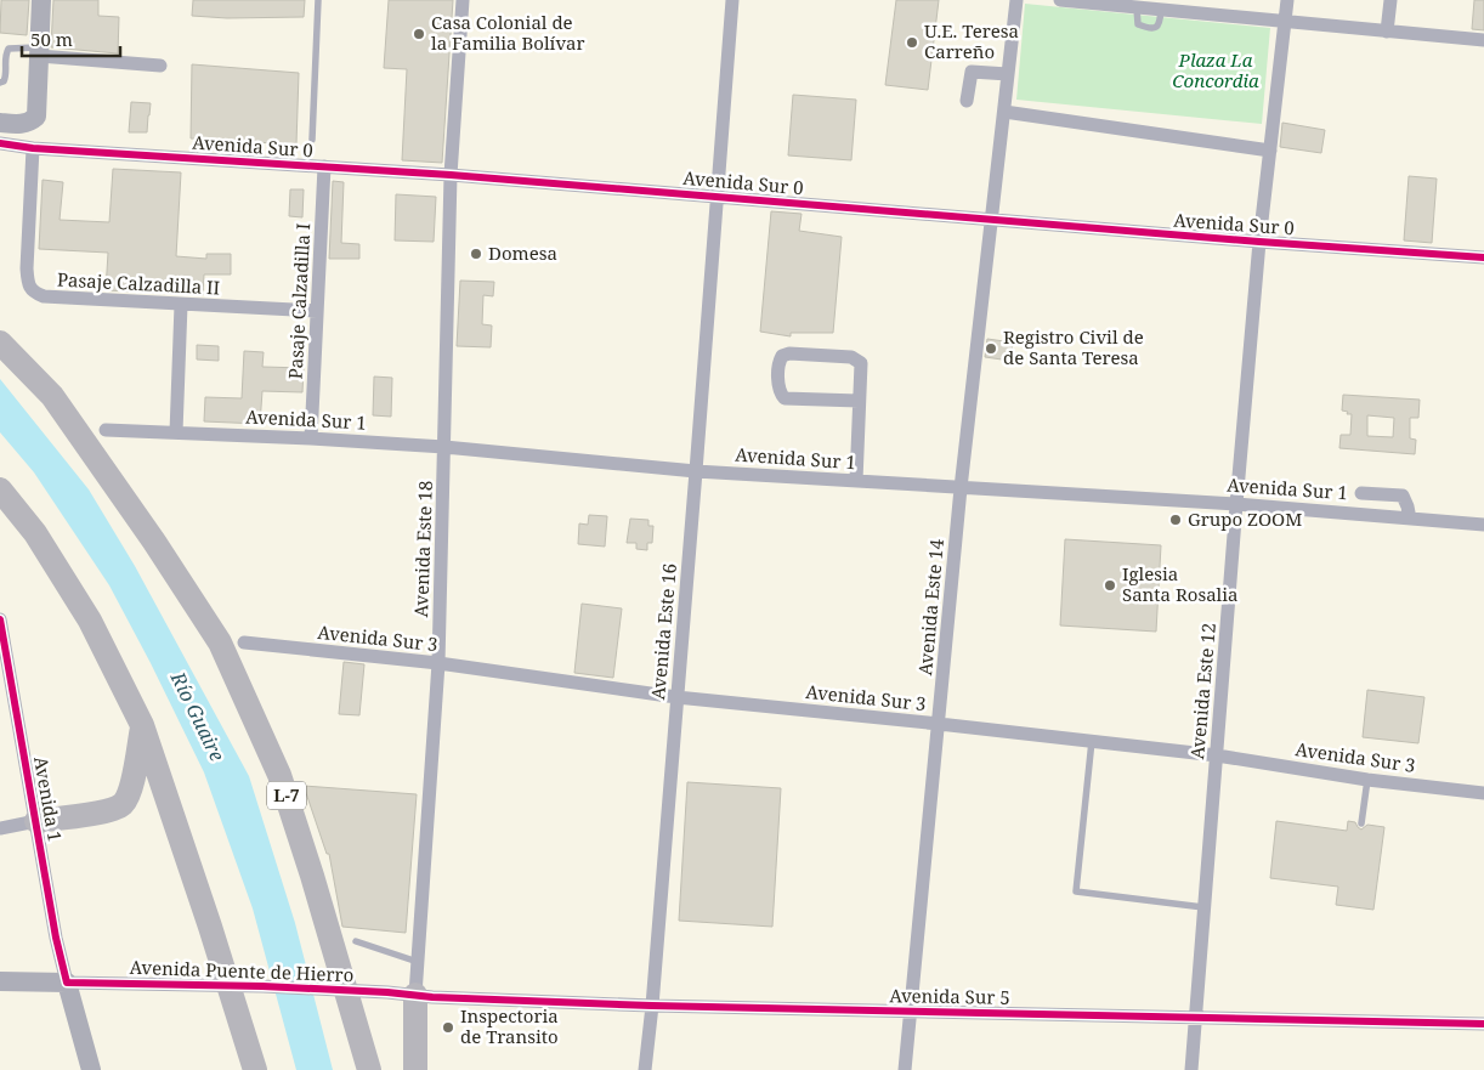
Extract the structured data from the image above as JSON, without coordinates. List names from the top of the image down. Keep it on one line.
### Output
{"streets":{"highway":["L-7"],"main road":["Avenida Puente de Hierro"],"street":["Avenida Sur 0","Pasaje Calzadilla II","Pasaje Calzadilla I","Avenida Sur 1","Avenida Este 18","Avenida Este 14","Avenida Este 16","Avenida Sur 3","Avenida Este 12","Avenida 1","Avenida Sur 5"]},"crossings":[["Avenida Sur 0","Pasaje Calzadilla II"],["Avenida Sur 0","Pasaje Calzadilla I"],["Avenida Sur 0","Avenida Este 18"],["Avenida Sur 0","Avenida Este 14"],["Avenida Sur 0","Avenida Este 16"],["Avenida Sur 0","Avenida Este 12"],["Pasaje Calzadilla II","Pasaje Calzadilla I"],["Pasaje Calzadilla I","Avenida Sur 1"],["Avenida Sur 1","Avenida Este 18"],["Avenida Sur 1","Avenida Este 14"],["Avenida Sur 1","Avenida Este 16"],["Avenida Sur 1","Avenida Este 12"],["Avenida Este 18","Avenida Sur 3"],["Avenida Este 18","Avenida Puente de Hierro"],["Avenida Este 18","Avenida Sur 5"],["Avenida Este 14","Avenida Sur 3"],["Avenida Este 14","Avenida Sur 5"],["Avenida Este 16","Avenida Sur 3"],["Avenida Este 16","Avenida Sur 5"],["Avenida Sur 3","Avenida Este 12"],["Avenida Este 12","Avenida Sur 5"],["Avenida 1","Avenida Puente de Hierro"],["Avenida Puente de Hierro","Avenida Sur 5"]],"water":["Río Guaire"],"parks":["Plaza La Concordia"],"places":["Casa Colonial de la Familia Bolívar","U.E. Teresa Carreño","Domesa","Registro Civil de de Santa Teresa","Grupo ZOOM","Iglesia Santa Rosalia","Inspectoria de Transito"],"scale_bar":"50 m"}
